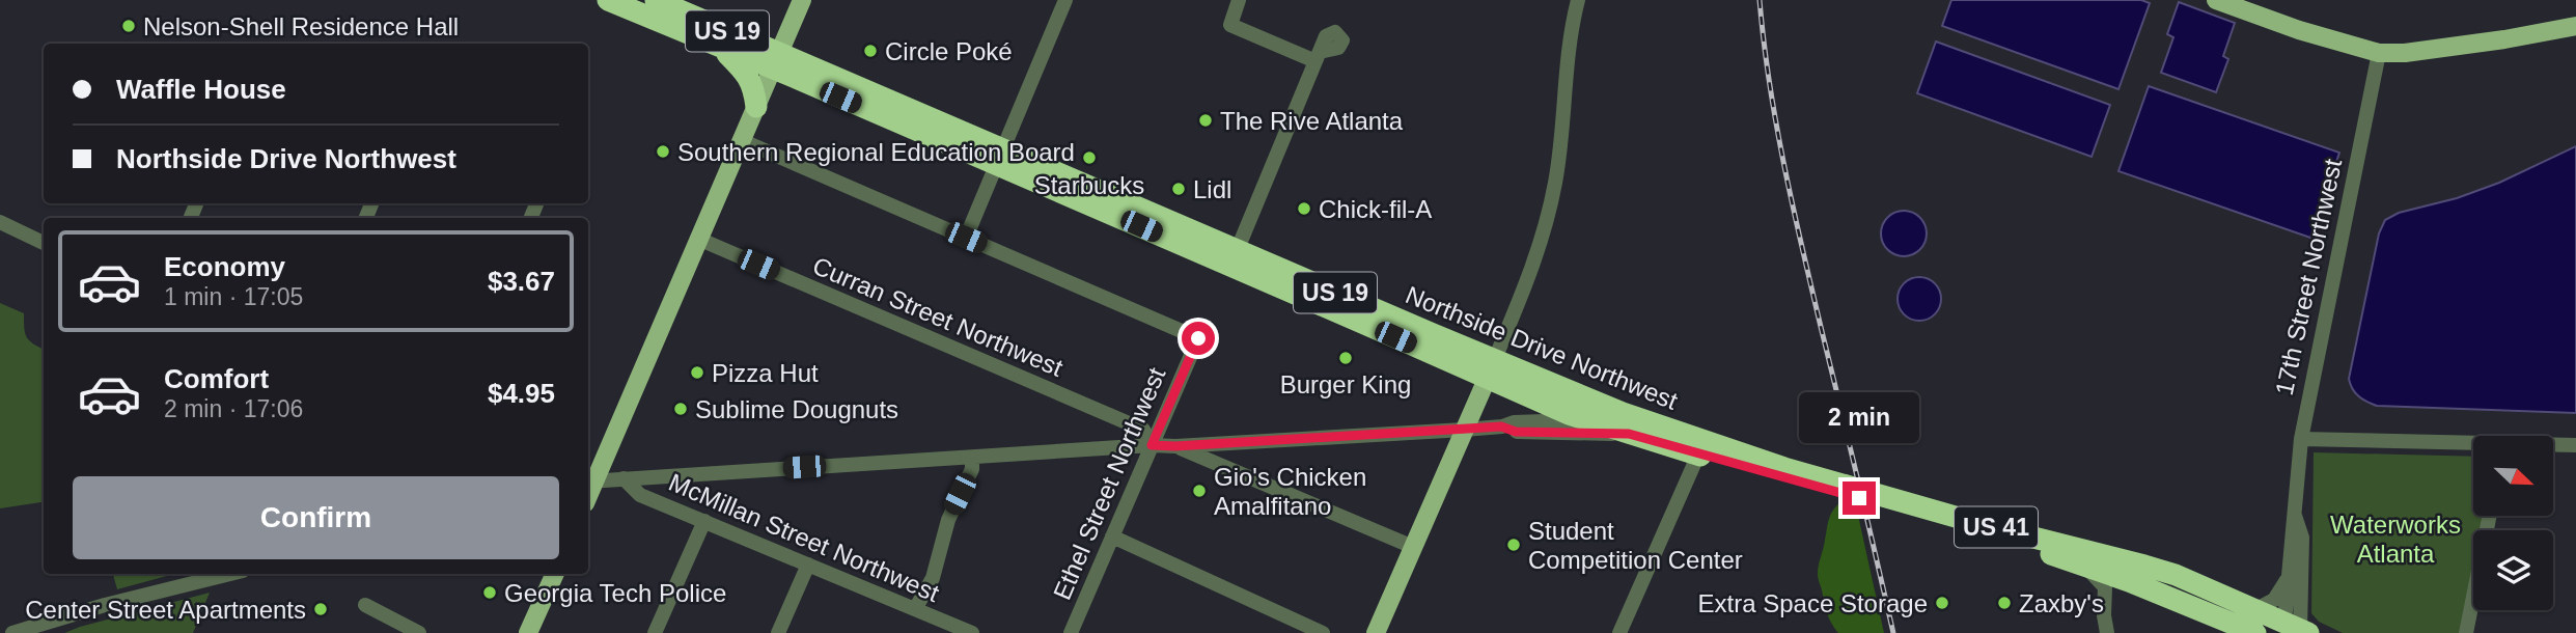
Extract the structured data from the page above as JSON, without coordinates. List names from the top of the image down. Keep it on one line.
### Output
{"streets":{"highway":["US 19","Northside Drive Northwest","US 41"],"street":["17th Street Northwest","Curran Street Northwest","Ethel Street Northwest","McMillan Street Northwest"]},"crossings":[["17th Street Northwest","Northside Drive Northwest"],["Curran Street Northwest","Ethel Street Northwest"]],"parks":["Waterworks Atlanta"],"places":["Nelson-Shell Residence Hall","Circle Poké","The Rive Atlanta","Southern Regional Education Board","Starbucks","Lidl","Chick-fil-A","Burger King","Pizza Hut","Sublime Dougnuts","Gio's Chicken Amalfitano","Student Competition Center","Georgia Tech Police","Extra Space Storage","Zaxby's","Center Street Apartments"],"north":"bottom right","page":{"banner":["Waffle House","Northside Drive Northwest"],"list":[{"name":"Economy","note":"1 min · 17:05","value":"$3.67"},{"name":"Comfort","note":"2 min · 17:06","value":"$4.95"}],"bubble":"2 min","buttons":"Confirm"}}
